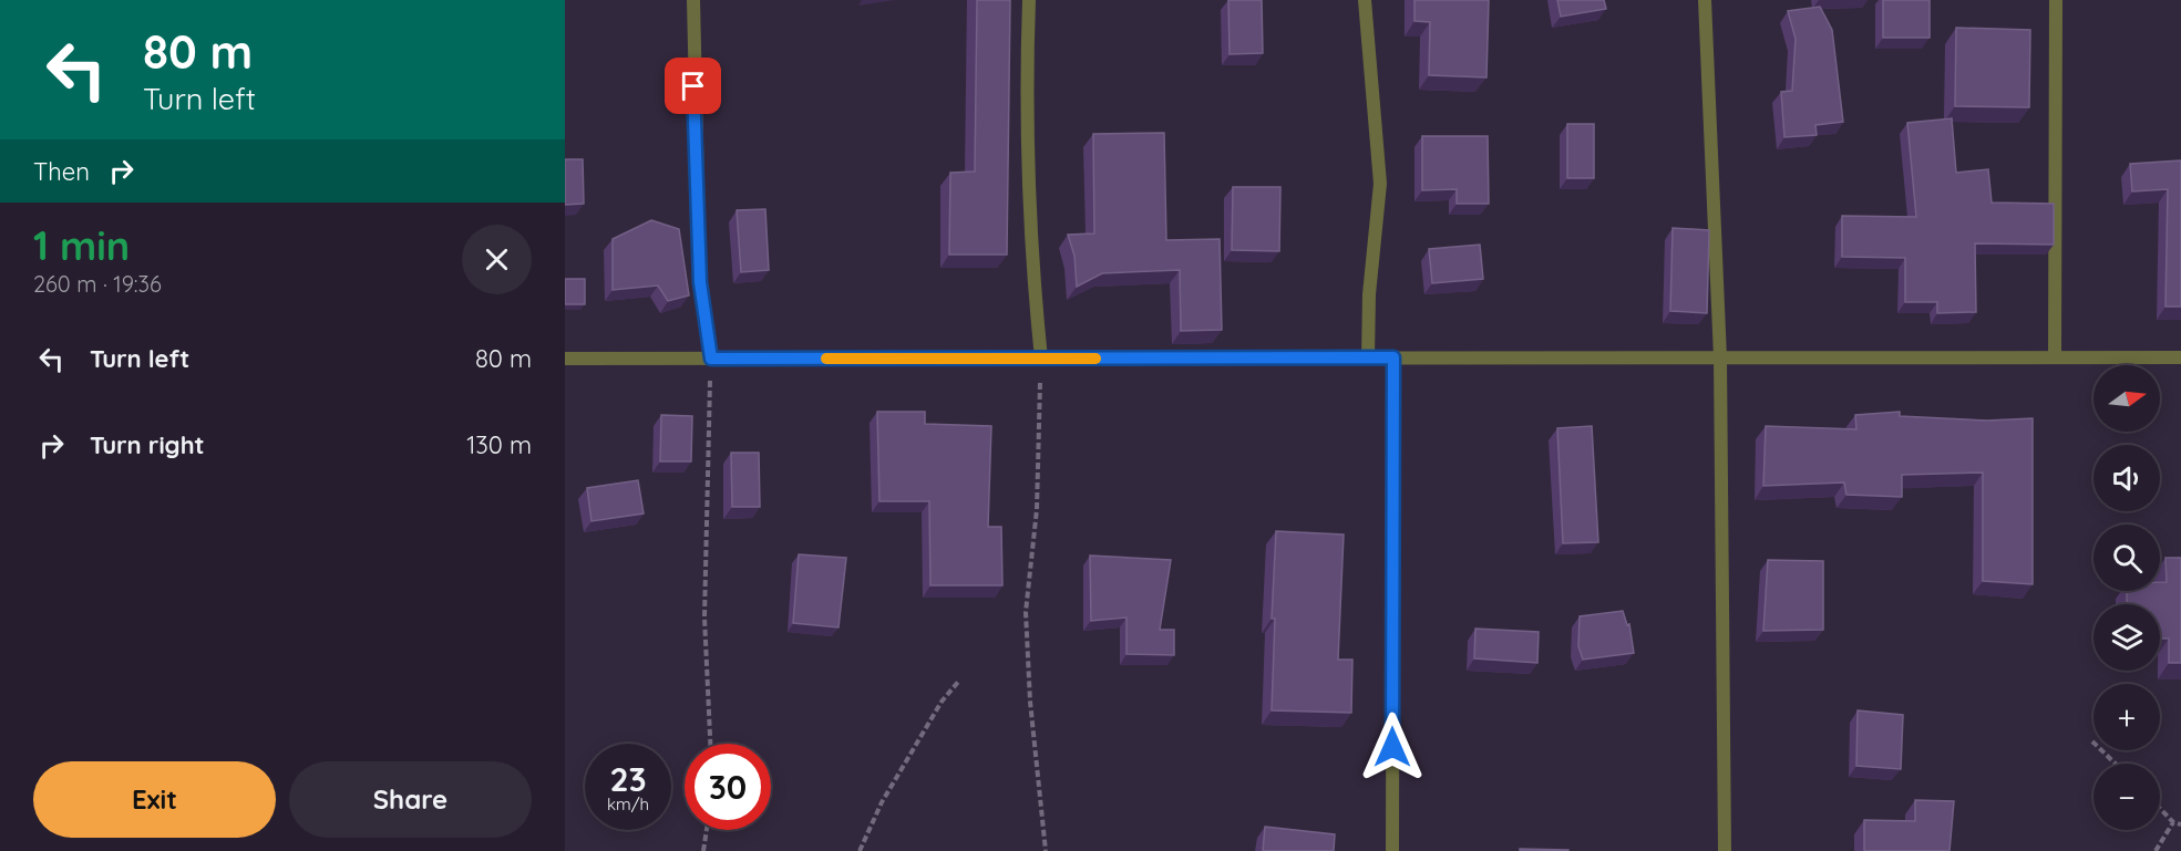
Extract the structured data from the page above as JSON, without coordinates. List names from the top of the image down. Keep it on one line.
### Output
{"north":"right","page":{"turn":["80 m","Turn left"],"then":"Then","heading":["1 min","260 m · 19:36"],"list":[{"name":"Turn left","value":"80 m"},{"name":"Turn right","value":"130 m"}],"map_buttons":["+","−"],"speed":"23 km/h","limit":"30","buttons":["Exit","Share"]}}
